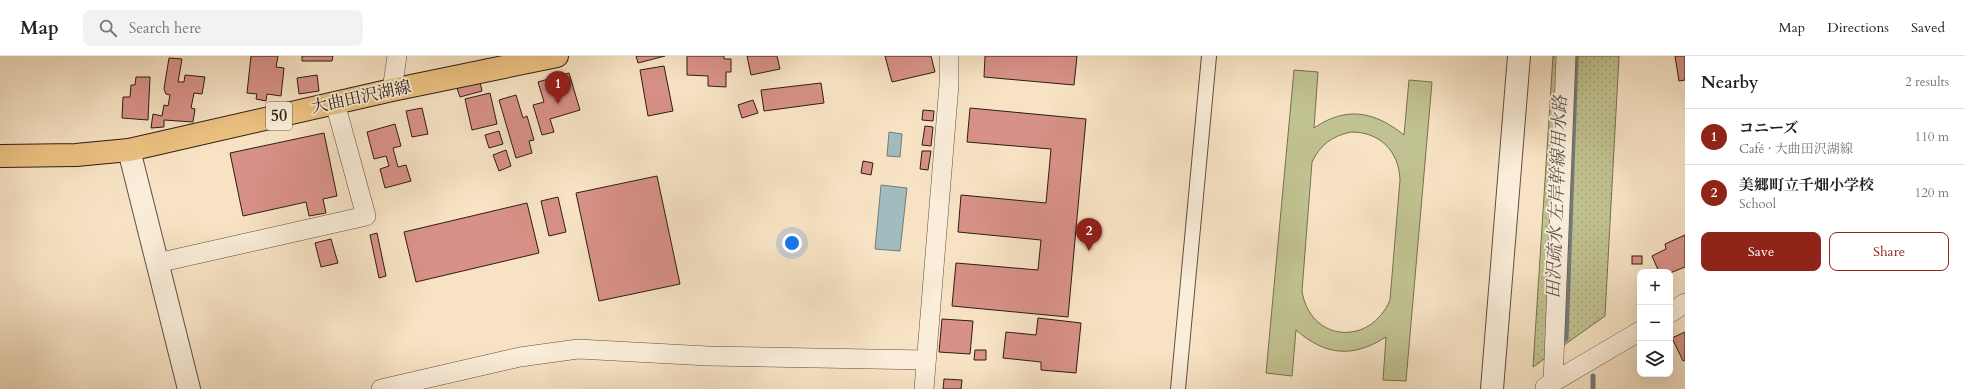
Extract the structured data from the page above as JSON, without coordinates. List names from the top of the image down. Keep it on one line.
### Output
{"streets":{"main road":["大曲田沢湖線","50"]},"water":["田沢疏水 左岸幹線用水路"],"page":{"header":"Map","search":"Search here","nav":["Map","Directions","Saved"],"heading":["Nearby","2 results"],"pins":["1","2"],"list":[{"mark":"1","name":"コニーズ","note":"Café · 大曲田沢湖線","value":"110 m"},{"mark":"2","name":"美郷町立千畑小学校","note":"School","value":"120 m"}],"buttons":["Save","Share"],"map_buttons":["+","−"]}}
